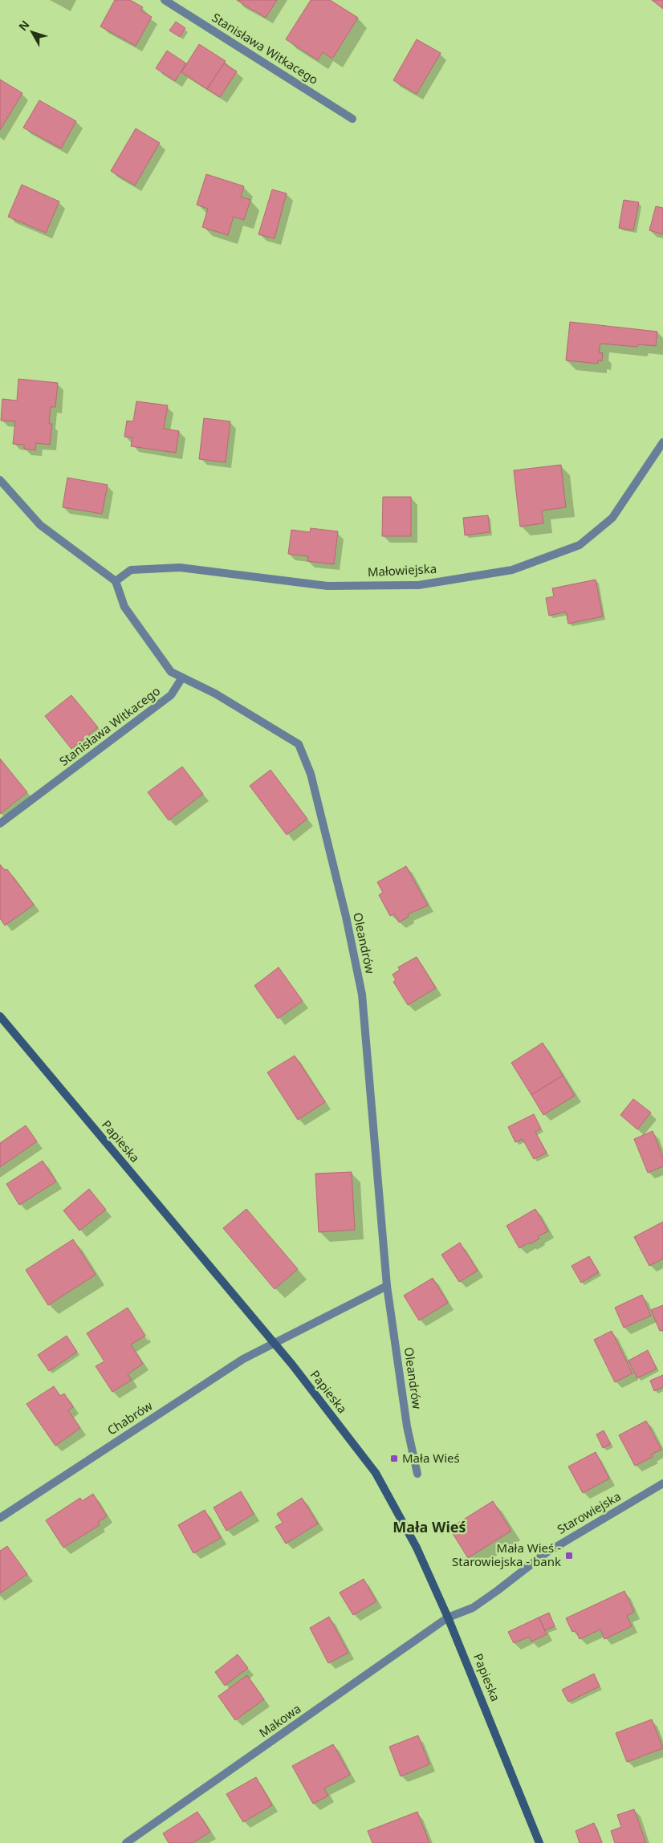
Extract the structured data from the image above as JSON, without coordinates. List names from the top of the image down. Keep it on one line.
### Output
{"streets":{"street":["Stanisława Witkacego","Małowiejska","Oleandrów","Papieska","Chabrów","Starowiejska","Makowa"]},"crossings":[["Stanisława Witkacego","Oleandrów"],["Papieska","Chabrów"],["Papieska","Starowiejska"],["Papieska","Makowa"],["Starowiejska","Makowa"]],"districts":["Mała Wieś"],"places":{"transit":["Mała Wieś","Mała Wieś - Starowiejska - bank"]},"north":"top left"}
